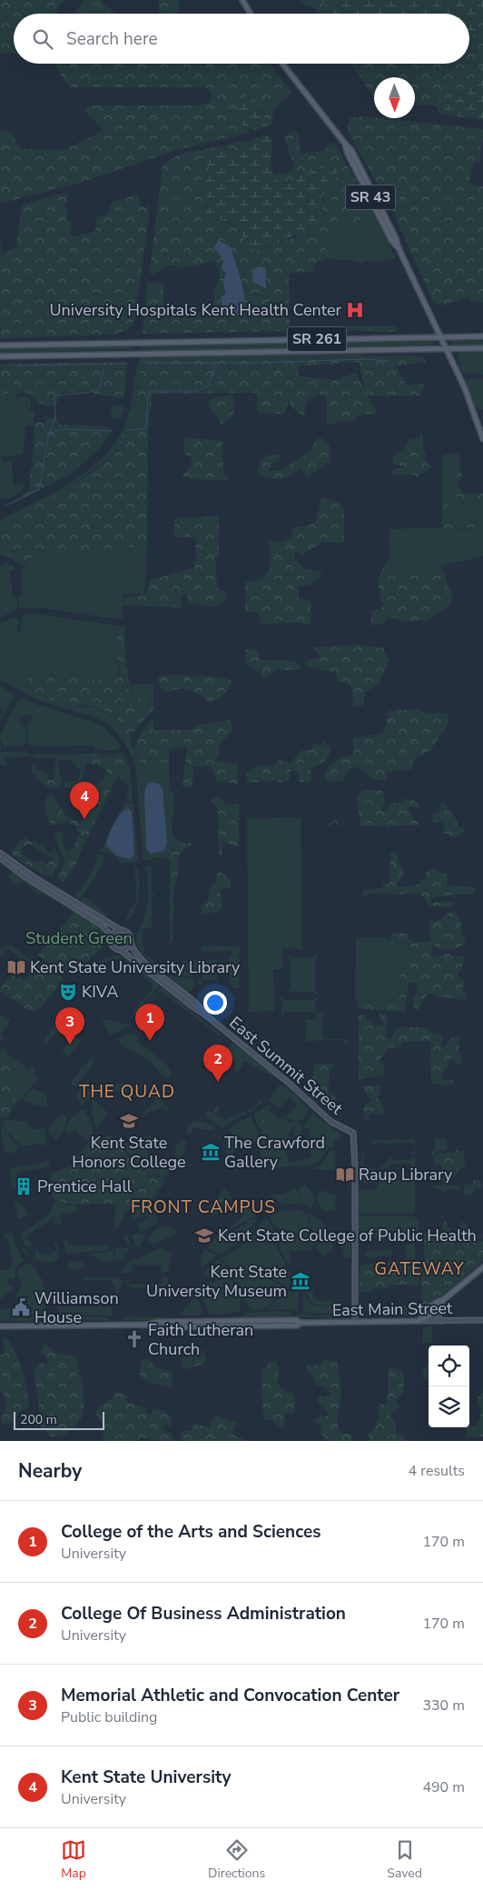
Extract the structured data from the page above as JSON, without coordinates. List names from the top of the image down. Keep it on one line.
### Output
{"streets":{"main road":["SR 43","SR 261","East Summit Street","East Main Street"]},"crossings":[["SR 43","SR 261"],["East Summit Street","East Main Street"]],"districts":["THE QUAD","FRONT CAMPUS","GATEWAY"],"parks":["Student Green"],"places":{"hospital":["University Hospitals Kent Health Center"],"library":["Kent State University Library","Raup Library"],"theatre":["KIVA"],"school or university":["Kent State Honors College","Kent State College of Public Health"],"museum":["The Crawford Gallery","Kent State University Museum"],"building":["Prentice Hall"],"public building":["Williamson House"],"church":["Faith Lutheran Church"]},"scale_bar":"200 m","north":"bottom","page":{"search":"Search here","pins":["4","1","3","2"],"scale":"200 m","heading":["Nearby","4 results"],"list":[{"mark":"1","name":"College of the Arts and Sciences","note":"University","value":"170 m"},{"mark":"2","name":"College Of Business Administration","note":"University","value":"170 m"},{"mark":"3","name":"Memorial Athletic and Convocation Center","note":"Public building","value":"330 m"},{"mark":"4","name":"Kent State University","note":"University","value":"490 m"}],"nav":["Map","Directions","Saved"]}}
